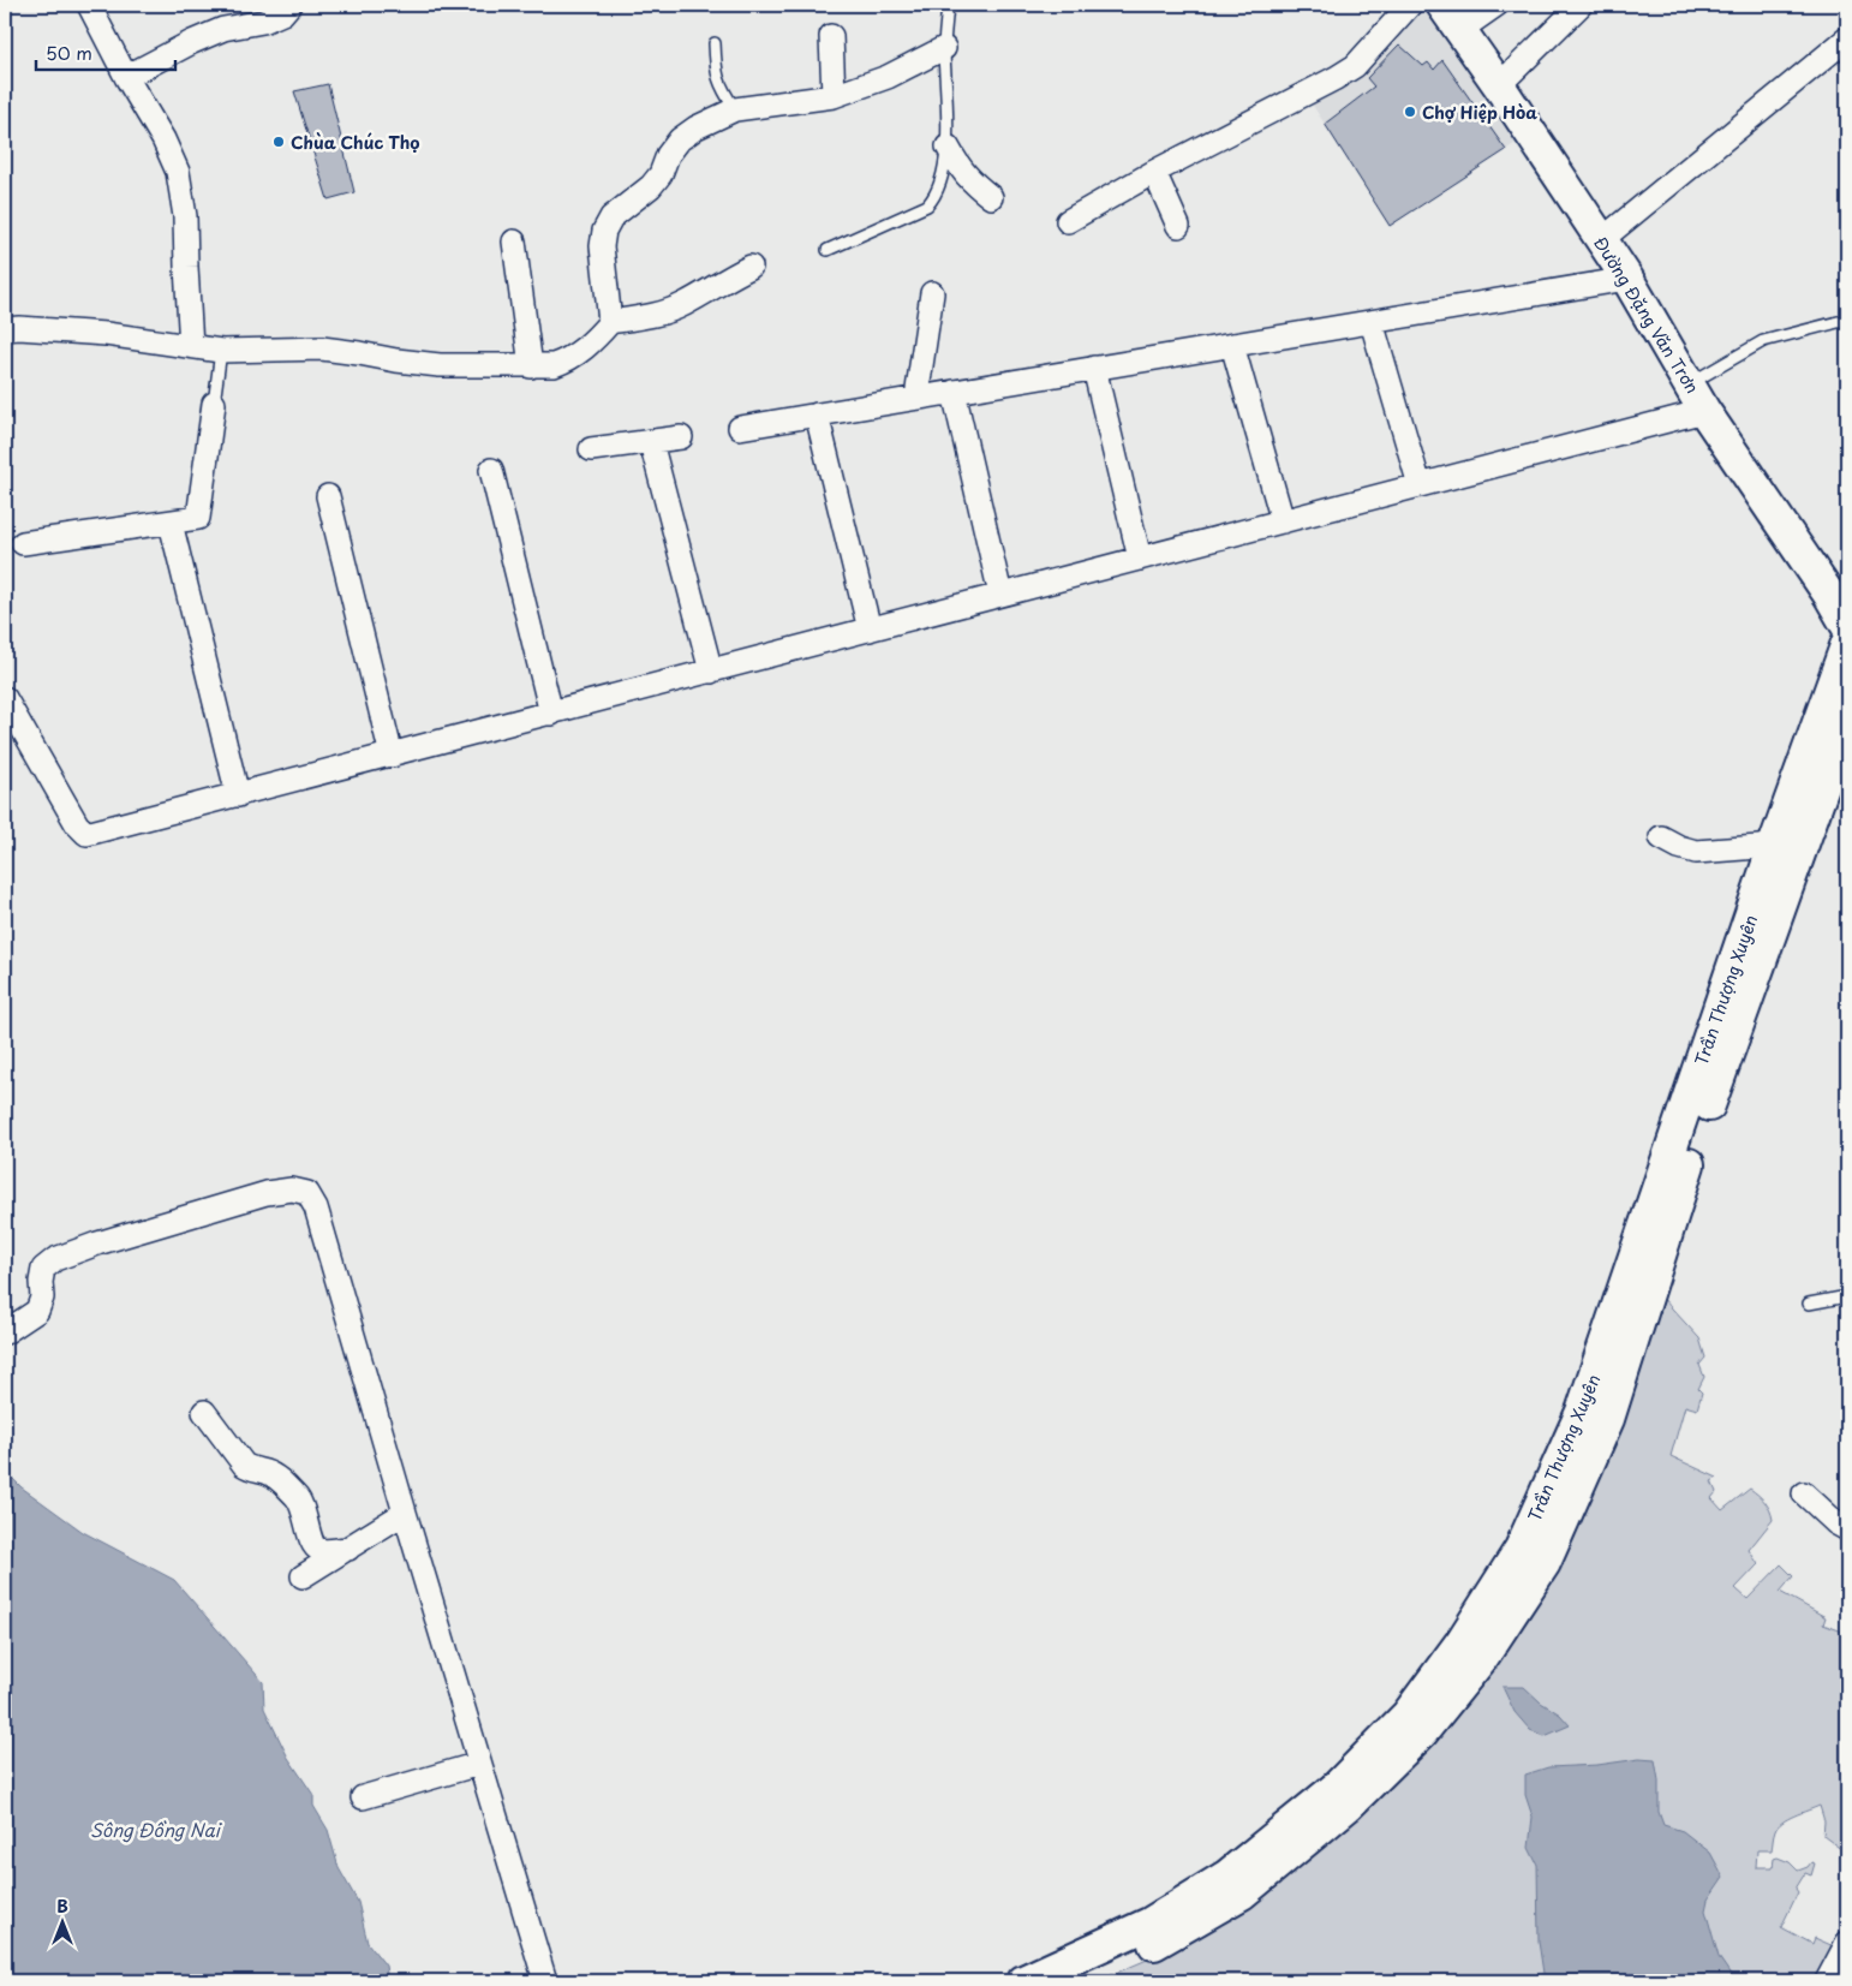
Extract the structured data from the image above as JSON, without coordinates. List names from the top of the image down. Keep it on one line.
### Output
{"streets":{"main road":["Đường Đặng Văn Trơn","Trần Thượng Xuyên"]},"water":["Sông Đồng Nai"],"places":["Chợ Hiệp Hòa","Chùa Chúc Thọ"],"scale_bar":"50 m","north":"top"}
